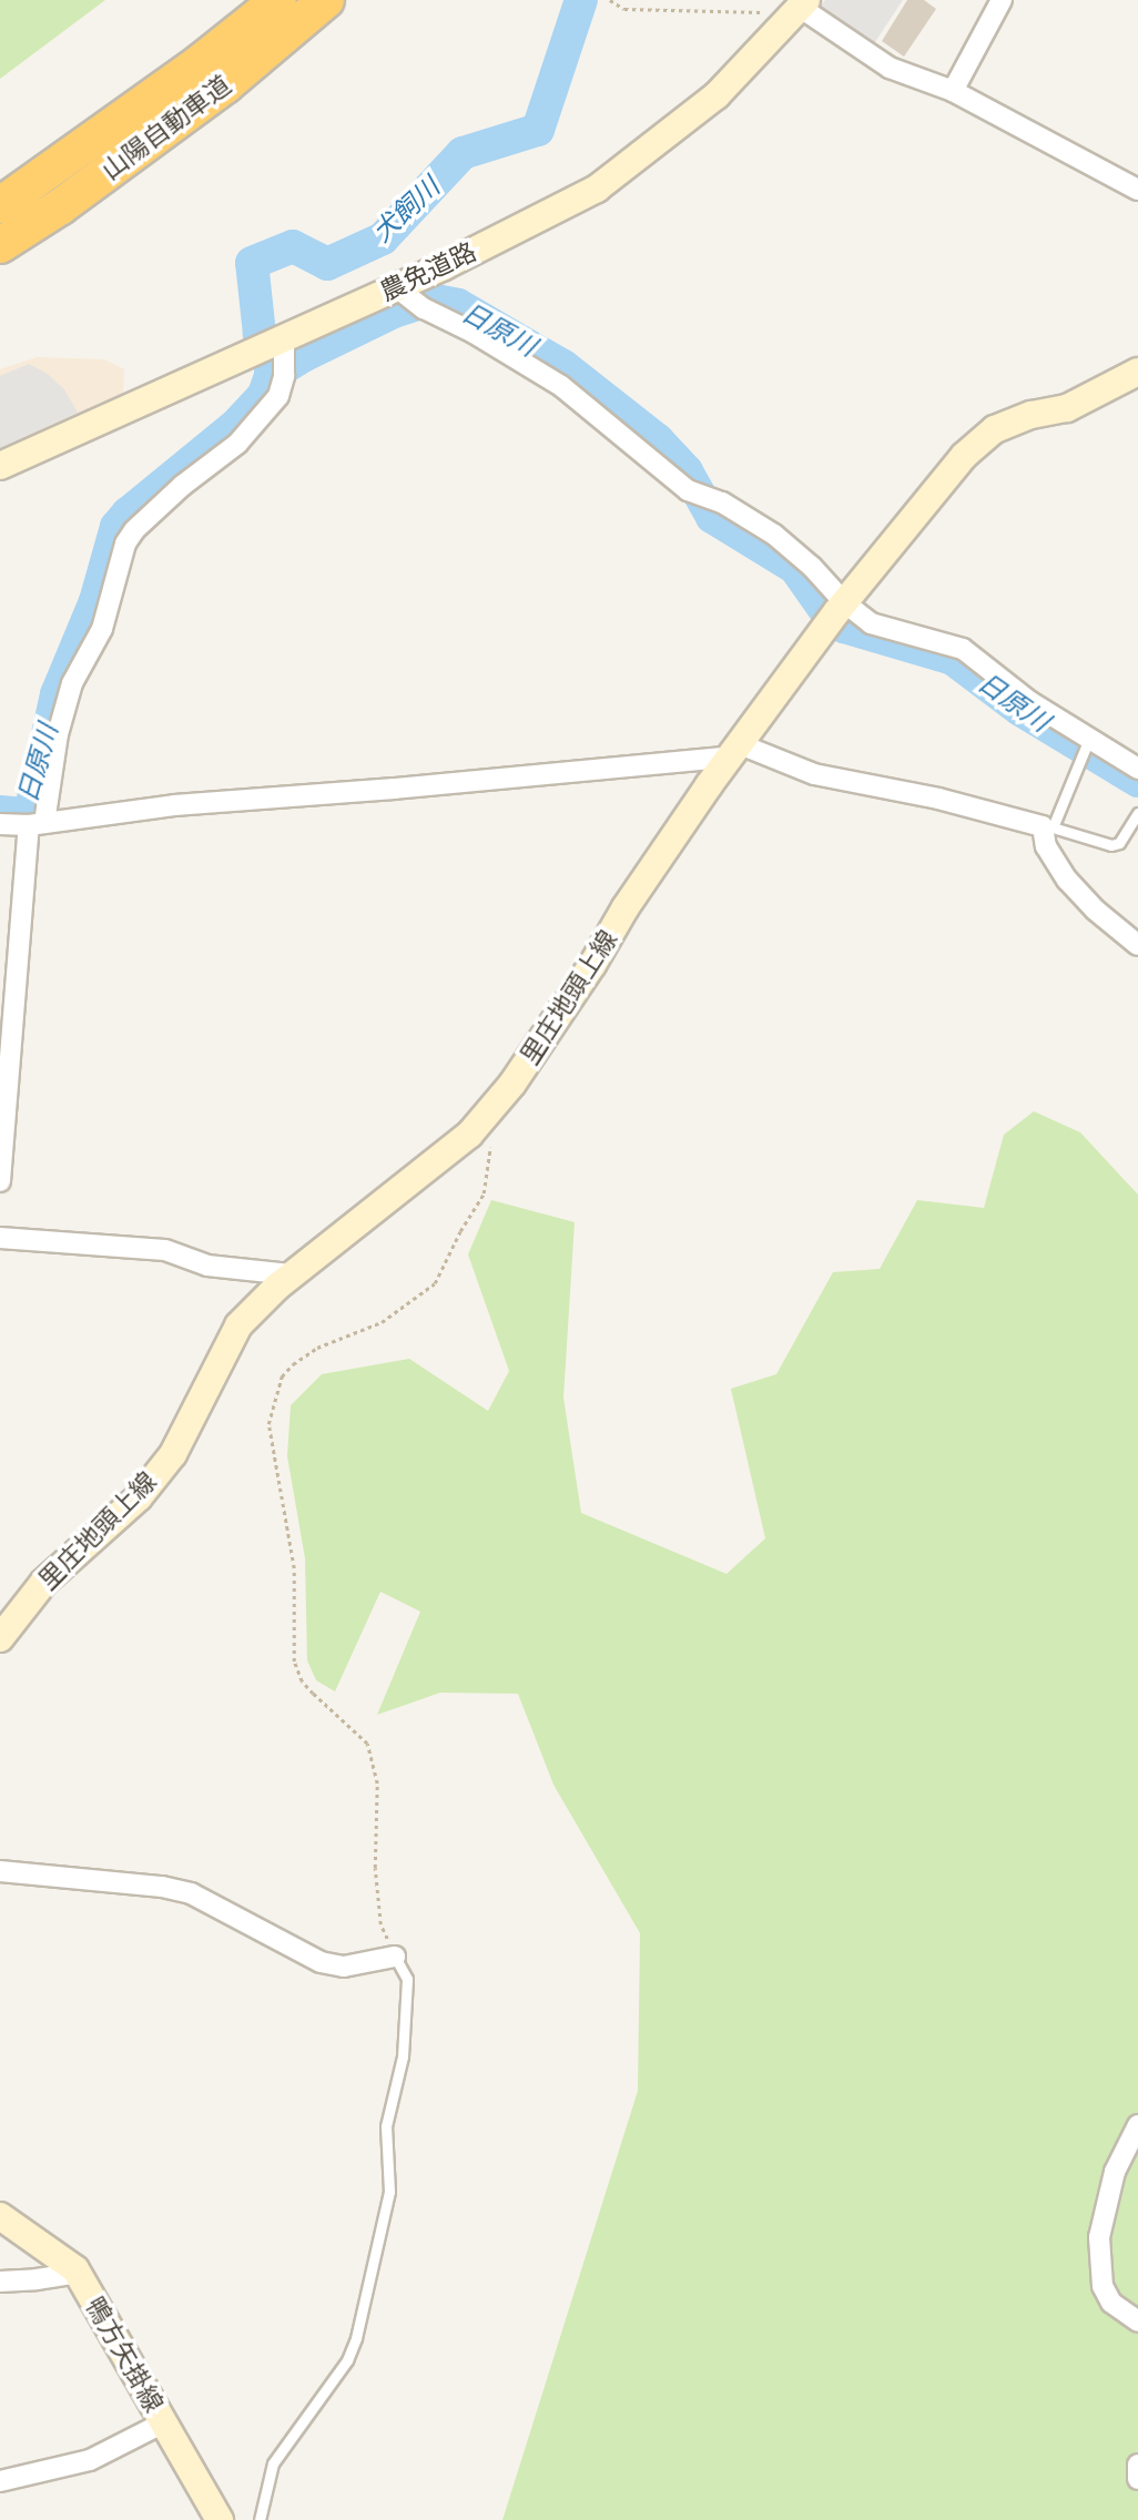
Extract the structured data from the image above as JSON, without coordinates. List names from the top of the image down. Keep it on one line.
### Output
{"streets":{"highway":["山陽自動車道"],"main road":["農免道路","里庄地頭上線","鴨方矢掛線"]},"water":["犬飼川","日原川"]}
